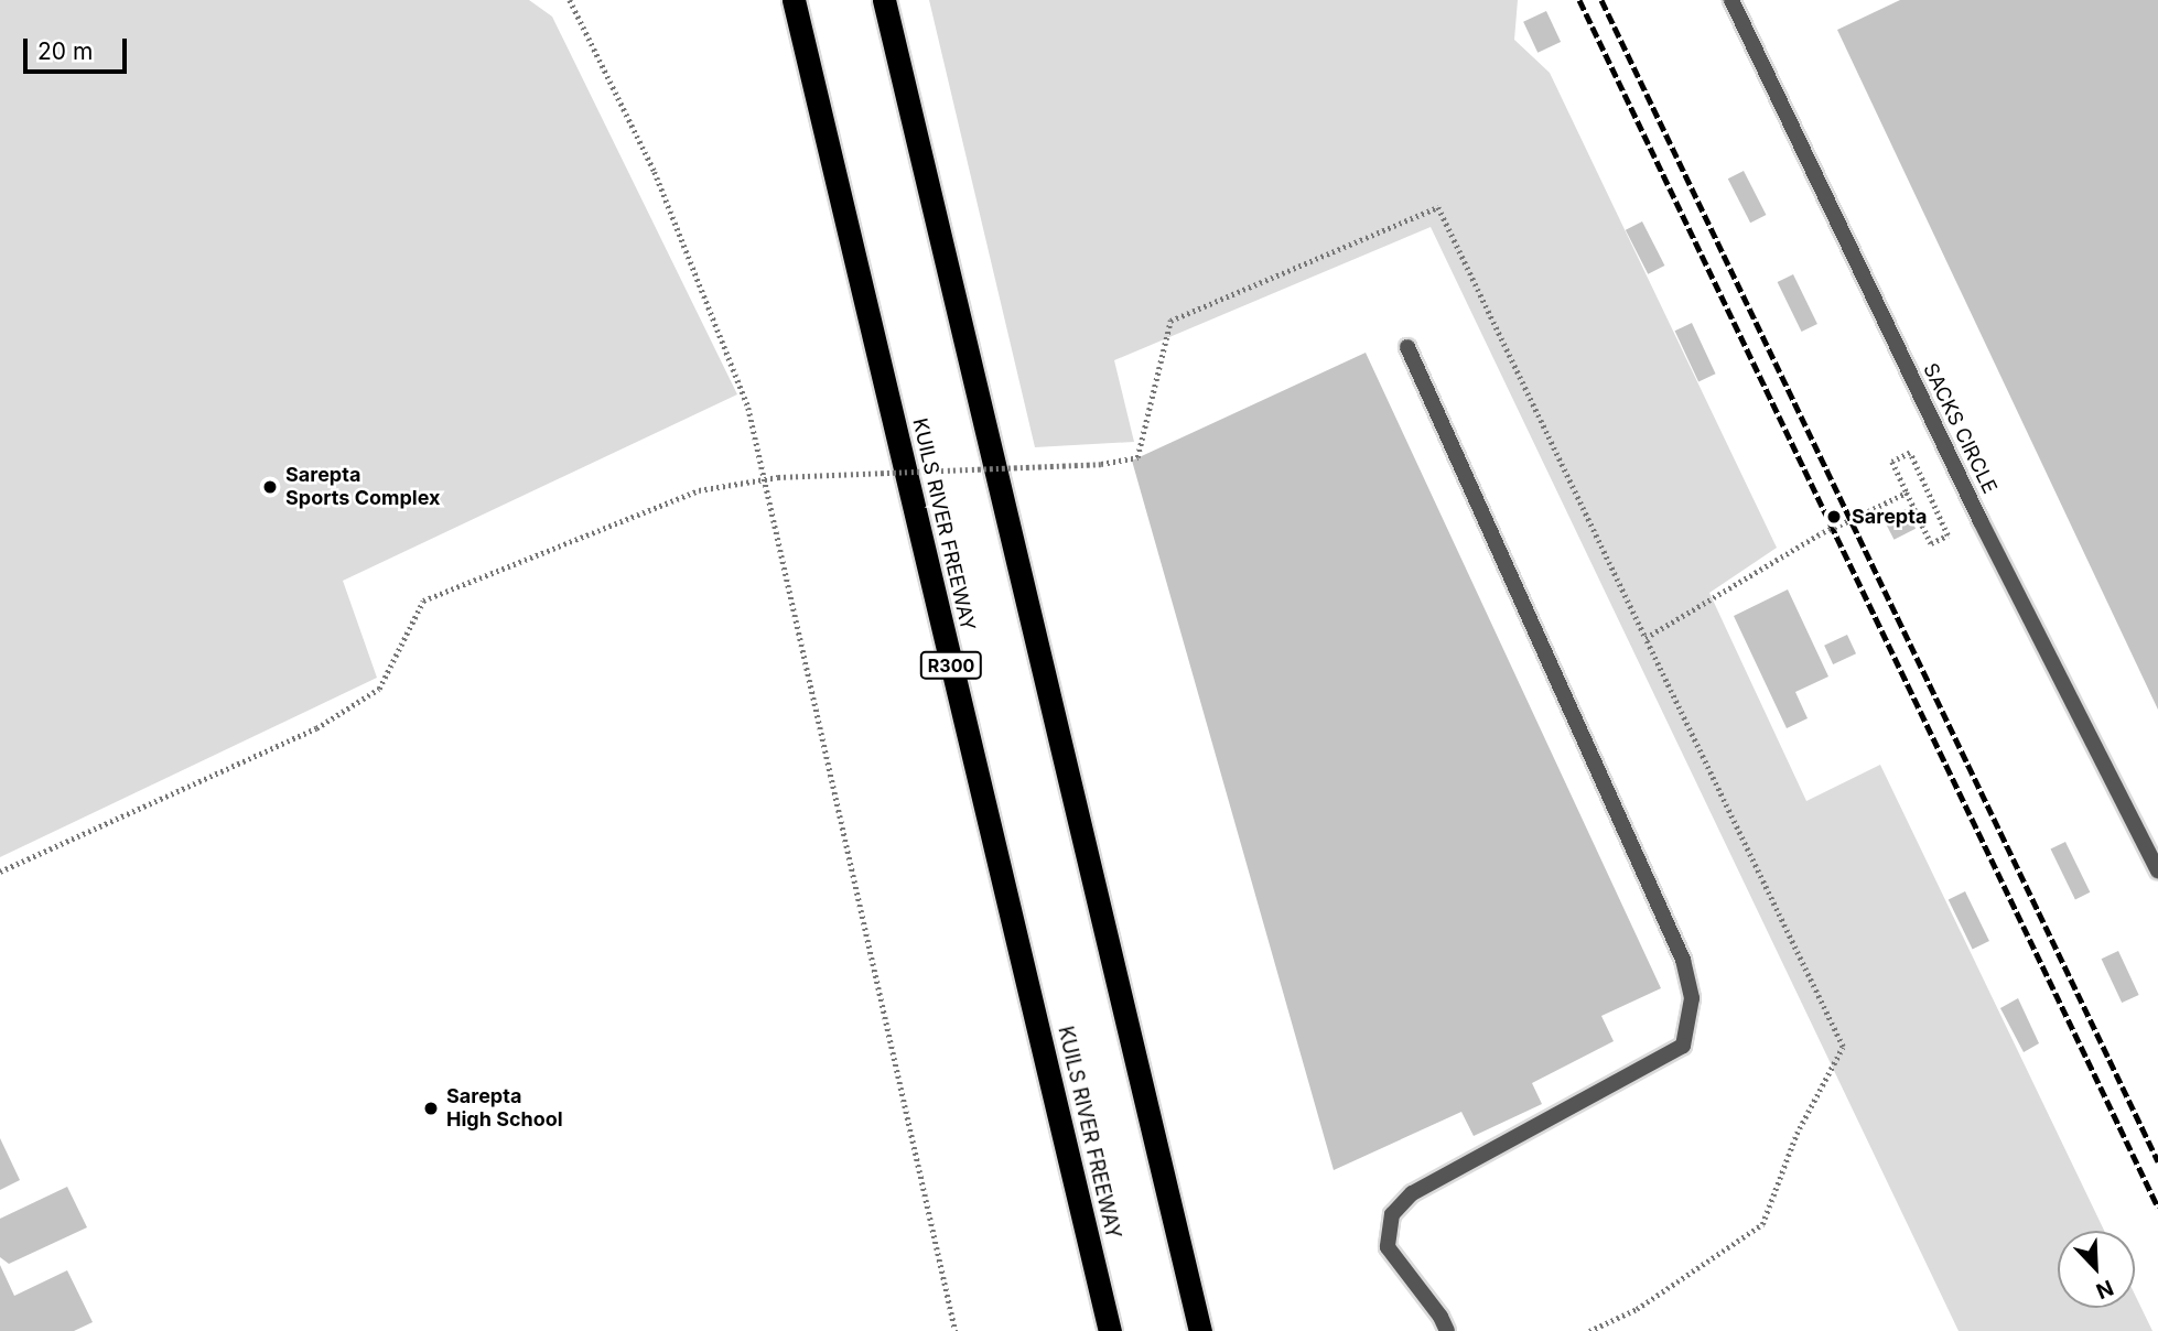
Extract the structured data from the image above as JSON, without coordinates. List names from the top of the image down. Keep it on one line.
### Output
{"streets":{"highway":["KUILS RIVER FREEWAY","R300"],"lane":["SACKS CIRCLE"]},"places":["Sarepta Sports Complex","Sarepta","Sarepta High School"],"scale_bar":"20 m","north":"bottom right"}
